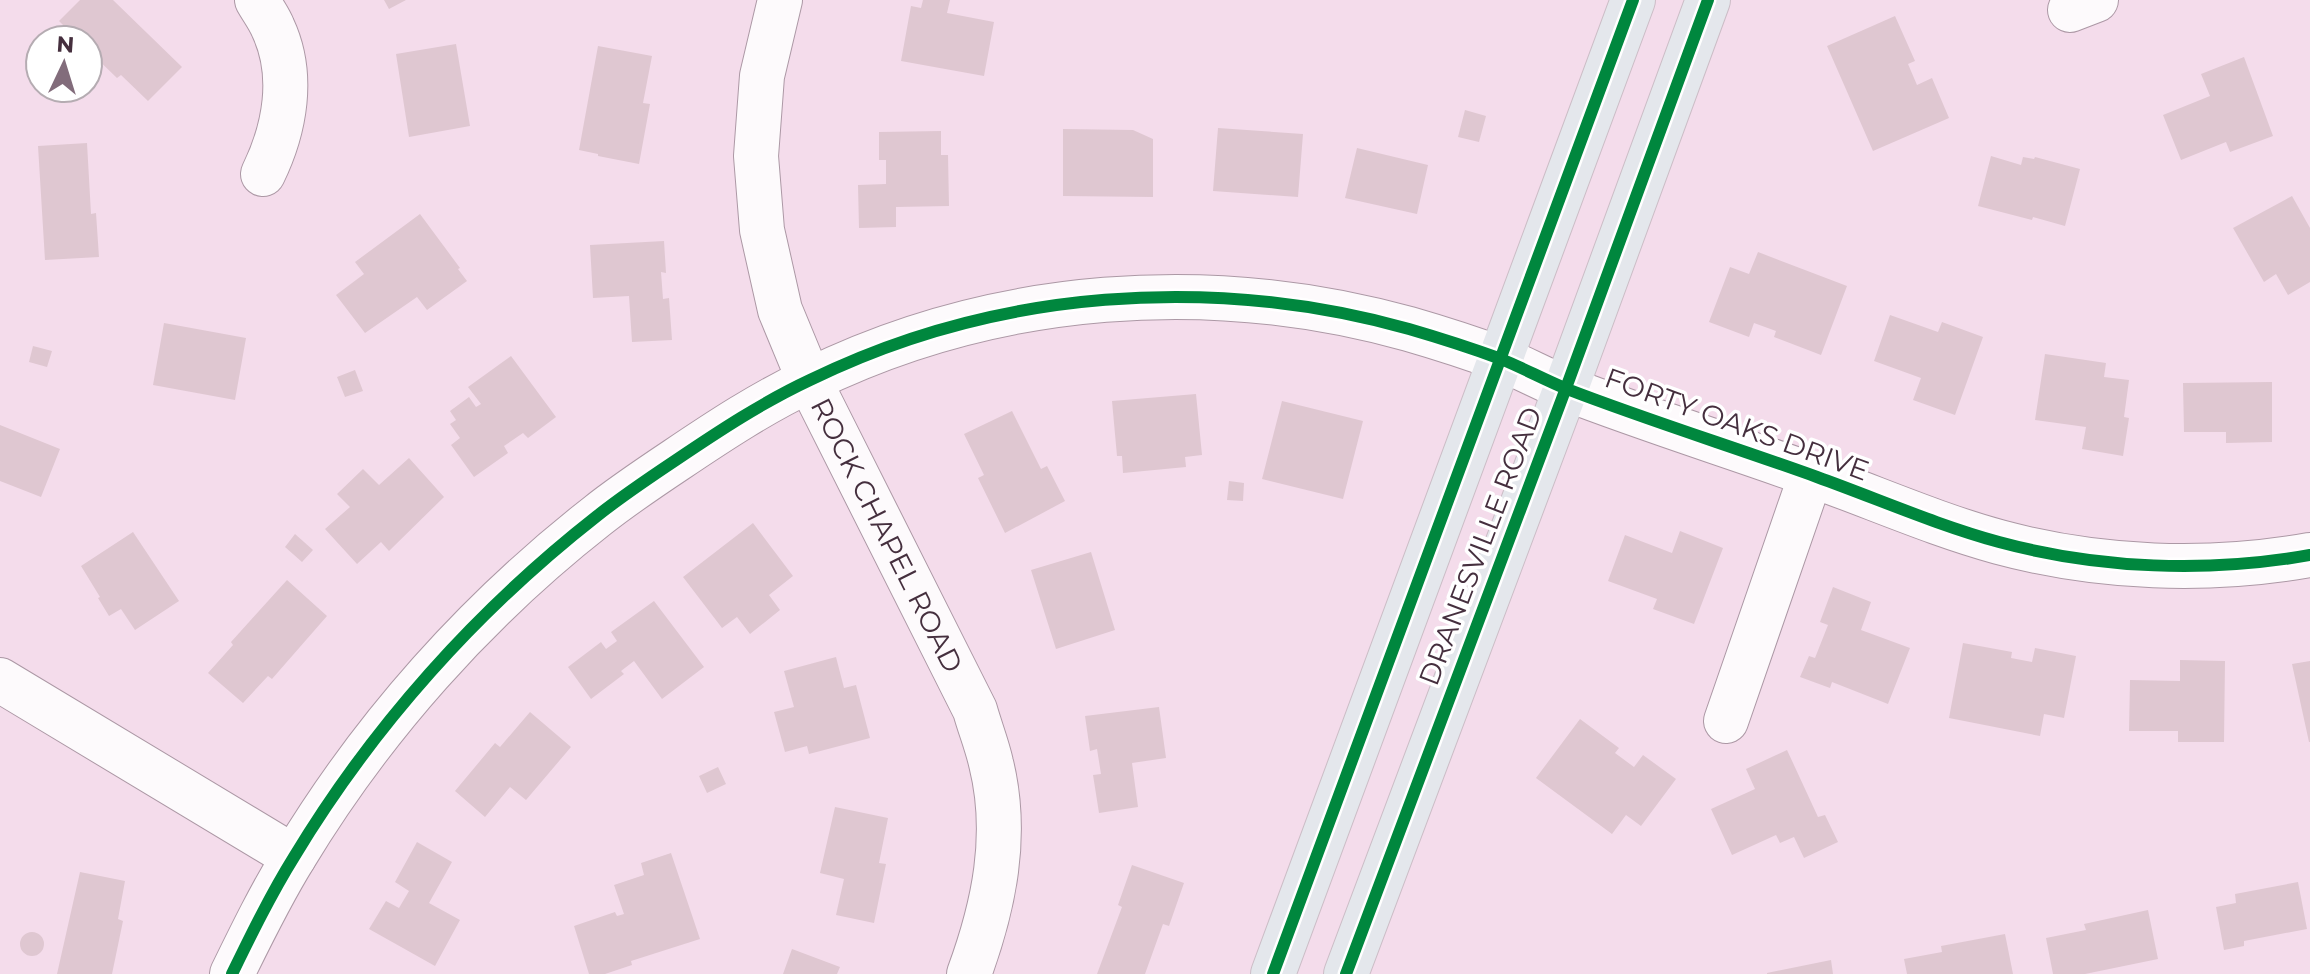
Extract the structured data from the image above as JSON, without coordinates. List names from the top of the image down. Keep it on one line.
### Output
{"streets":{"main road":["DRANESVILLE ROAD"],"street":["FORTY OAKS DRIVE","ROCK CHAPEL ROAD"]},"crossings":[["FORTY OAKS DRIVE","ROCK CHAPEL ROAD"],["FORTY OAKS DRIVE","DRANESVILLE ROAD"]],"north":"top"}
